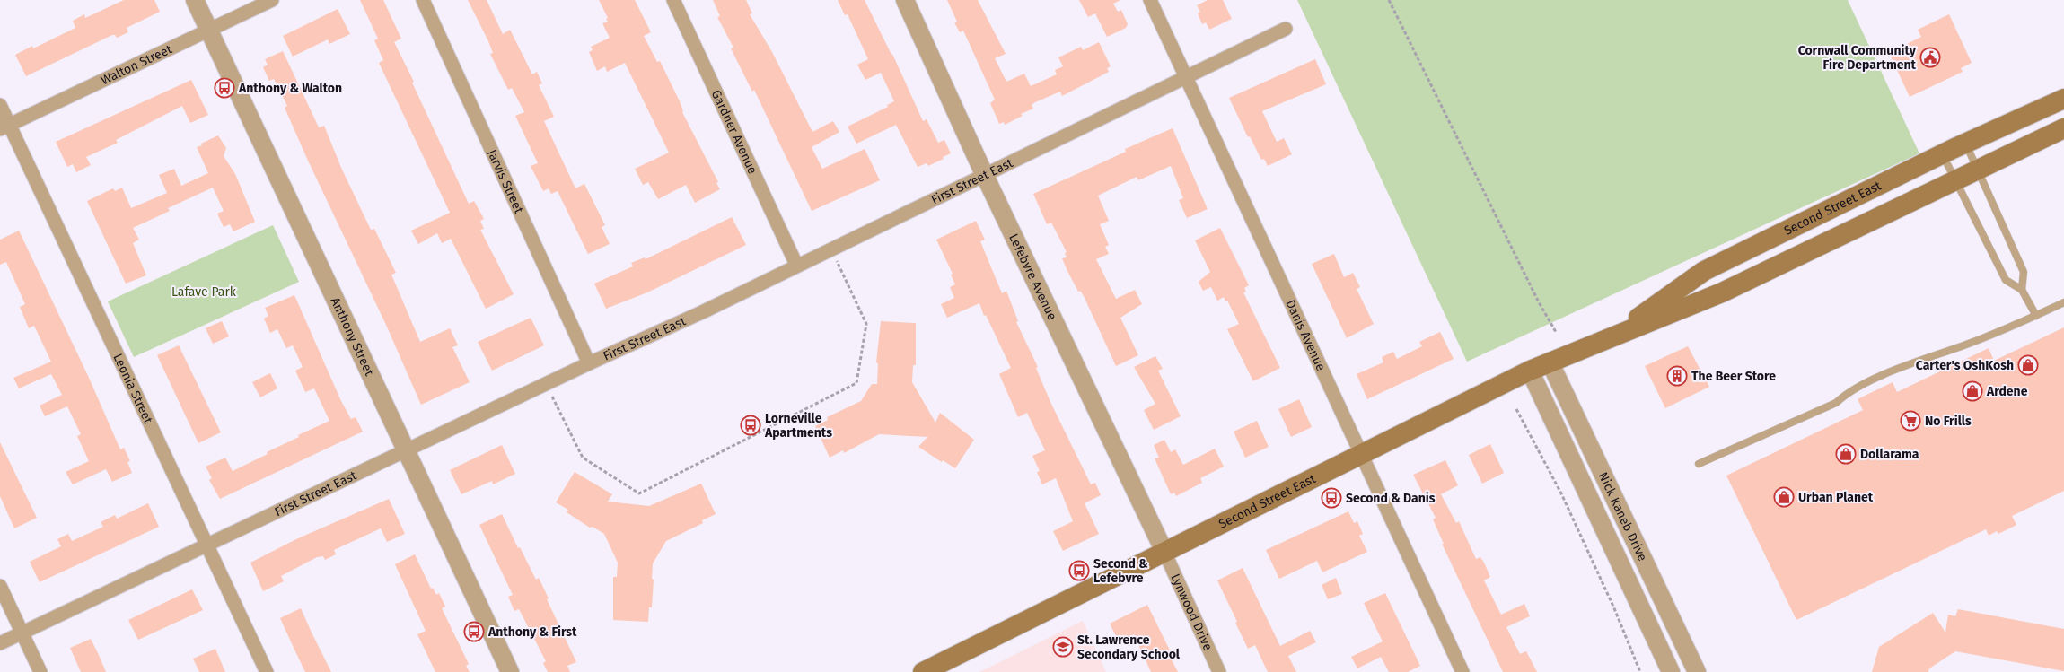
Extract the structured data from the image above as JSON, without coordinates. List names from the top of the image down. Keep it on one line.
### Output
{"streets":{"main road":["Second Street East"],"street":["Walton Street","Gardner Avenue","First Street East","Jarvis Street","Lefebvre Avenue","Anthony Street","Danis Avenue","Leonia Street","Nick Kaneb Drive","Lynwood Drive"]},"crossings":[["Walton Street","Anthony Street"],["Walton Street","Leonia Street"],["Gardner Avenue","First Street East"],["First Street East","Jarvis Street"],["First Street East","Lefebvre Avenue"],["First Street East","Anthony Street"],["First Street East","Danis Avenue"],["First Street East","Leonia Street"],["Second Street East","Lefebvre Avenue"],["Second Street East","Danis Avenue"],["Second Street East","Nick Kaneb Drive"],["Second Street East","Lynwood Drive"],["Lefebvre Avenue","Lynwood Drive"]],"parks":["Lafave Park"],"places":{"public building":["Cornwall Community Fire Department"],"bus stop":["Anthony & Walton","Lorneville Apartments","Second & Danis","Second & Lefebvre","Anthony & First"],"shop":["Carter's OshKosh","Ardene","Dollarama","Urban Planet"],"building":["The Beer Store"],"supermarket":["No Frills"],"school or university":["St. Lawrence Secondary School"]}}
